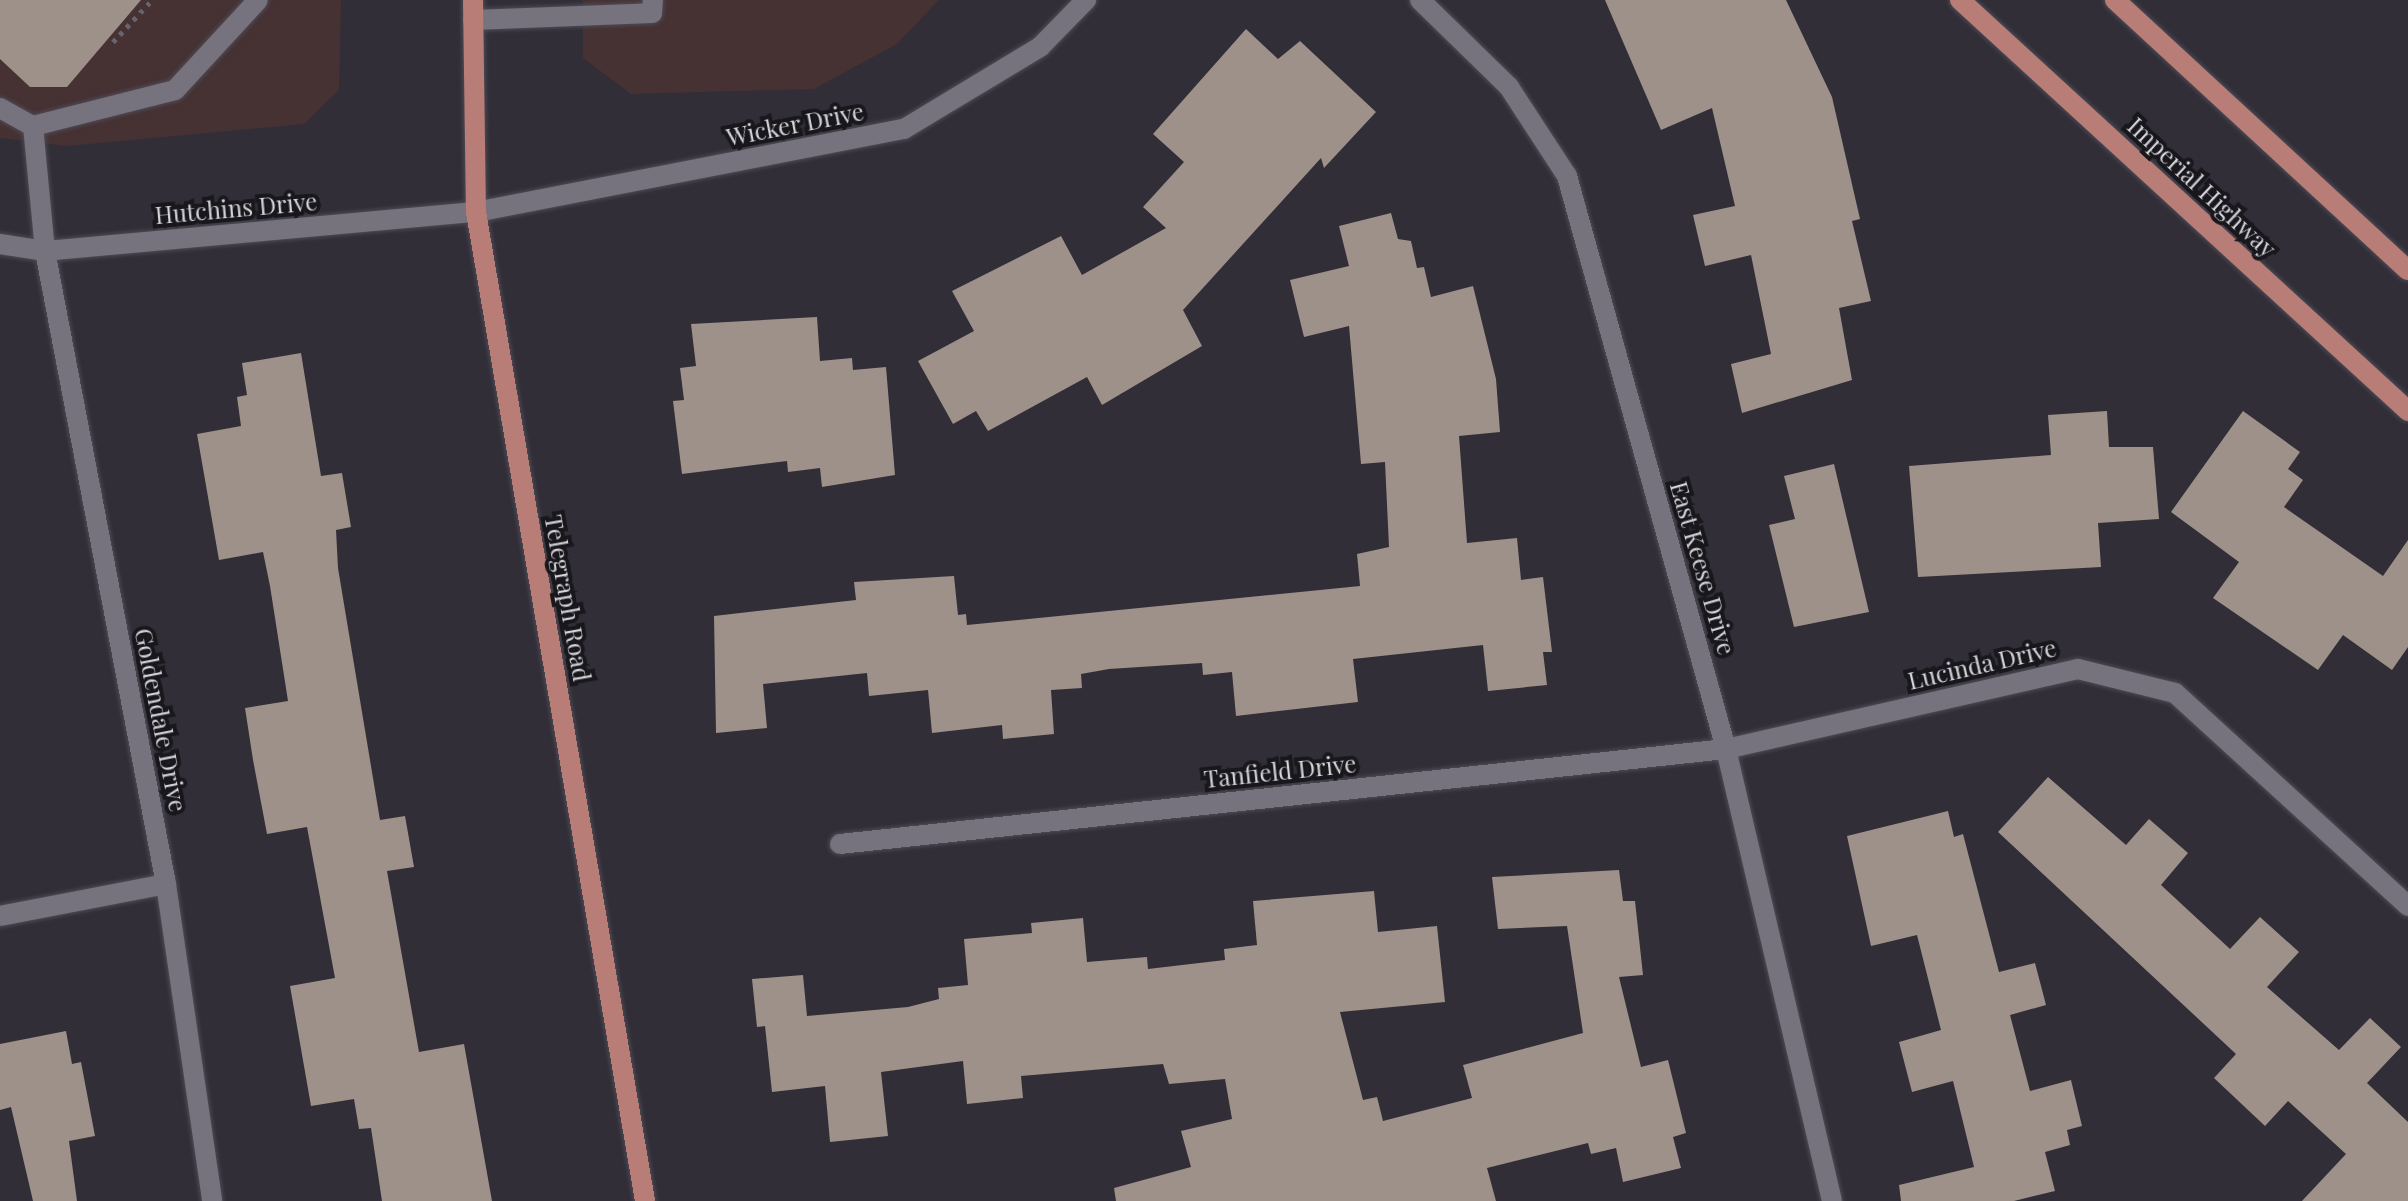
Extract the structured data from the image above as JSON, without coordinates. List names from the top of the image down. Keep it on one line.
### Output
{"streets":{"main road":["Imperial Highway","Telegraph Road"],"street":["Wicker Drive","Hutchins Drive","East Keese Drive","Lucinda Drive","Goldendale Drive","Tanfield Drive"]},"crossings":[["Wicker Drive","Hutchins Drive"],["Wicker Drive","Telegraph Road"],["Hutchins Drive","Telegraph Road"],["Hutchins Drive","Goldendale Drive"],["East Keese Drive","Lucinda Drive"],["East Keese Drive","Tanfield Drive"],["Lucinda Drive","Tanfield Drive"]]}
